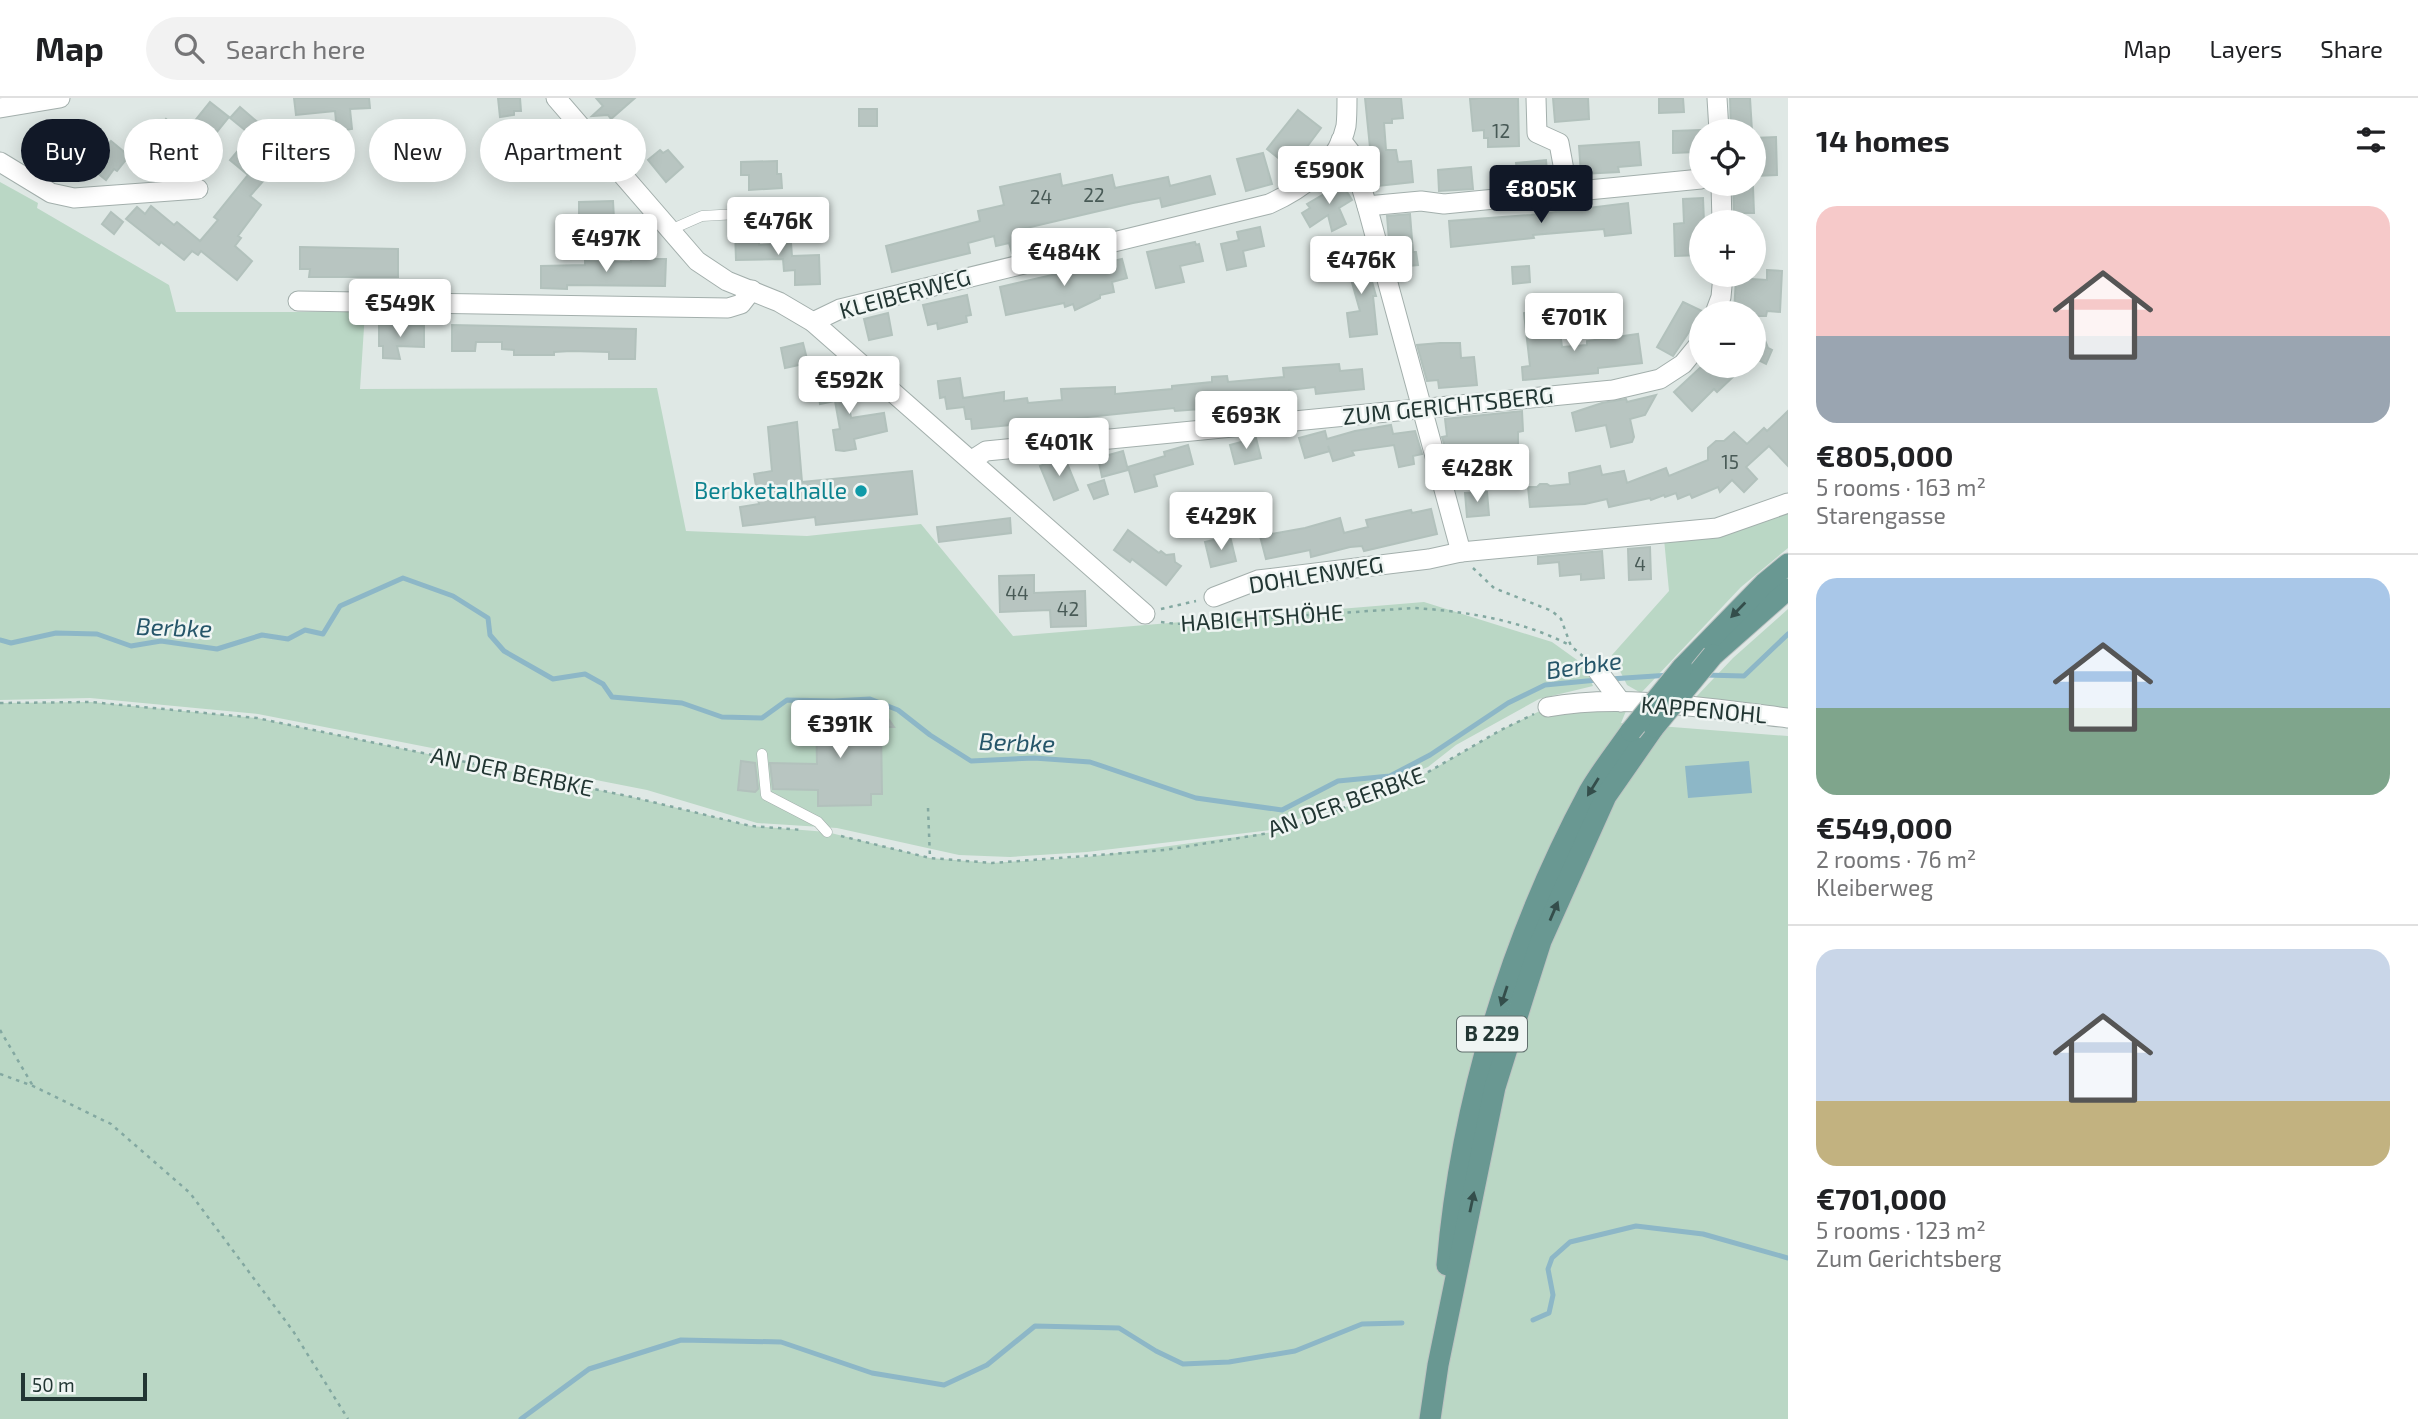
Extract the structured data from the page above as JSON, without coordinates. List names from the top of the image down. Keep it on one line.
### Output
{"streets":{"main road":["B 229"],"street":["KLEIBERWEG","ZUM GERICHTSBERG","DOHLENWEG","KAPPENOHL"],"path":["HABICHTSHÖHE","AN DER BERBKE"]},"crossings":[["DOHLENWEG","HABICHTSHÖHE"]],"water":["Berbke"],"places":["Berbketalhalle"],"house_numbers":["12","22","24","15","4","44","42"],"scale_bar":"50 m","page":{"header":"Map","search":"Search here","nav":["Map","Layers","Share"],"heading":"14 homes","map_buttons":["+","−"],"chip":["Buy","Rent","Filters","New","Apartment"],"price":["€590K","€805K","€476K","€497K","€484K","€476K","€549K","€701K","€592K","€693K","€401K","€428K","€429K","€391K"],"list":[{"name":"€805,000","note":"5 rooms · 163 m² · Starengasse"},{"name":"€549,000","note":"2 rooms · 76 m² · Kleiberweg"},{"name":"€701,000","note":"5 rooms · 123 m² · Zum Gerichtsberg"}],"scale":"50 m"}}
